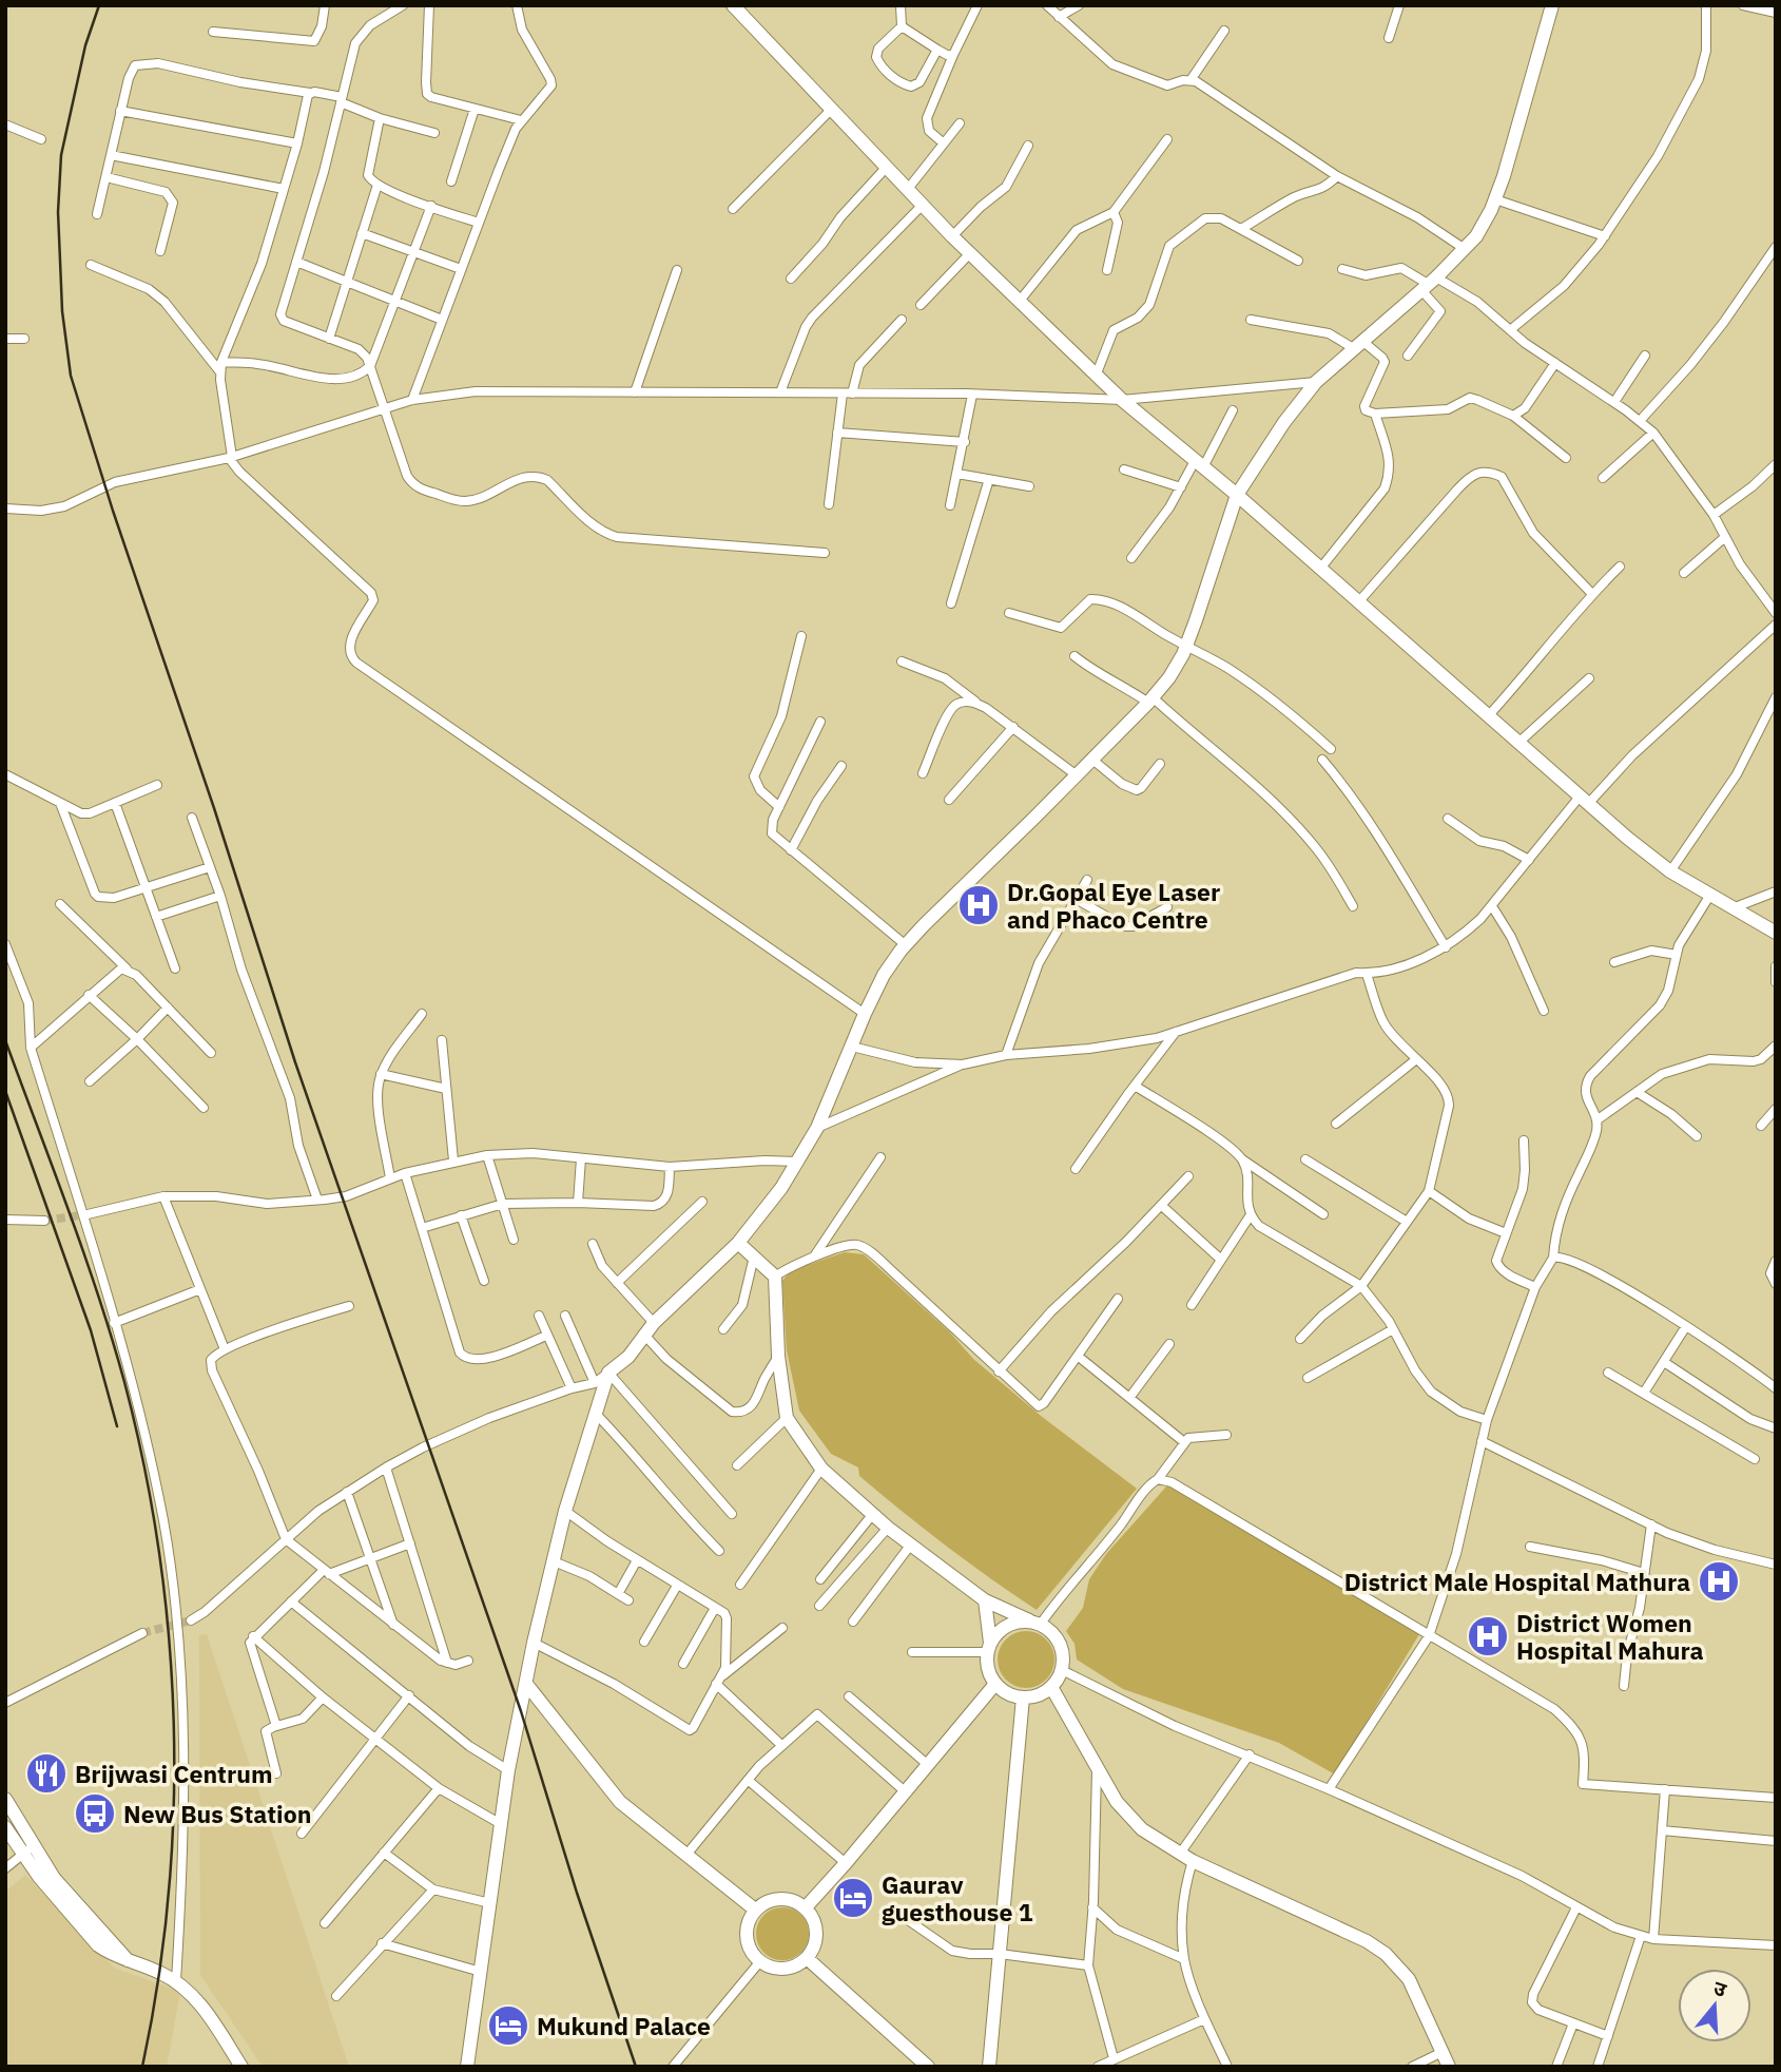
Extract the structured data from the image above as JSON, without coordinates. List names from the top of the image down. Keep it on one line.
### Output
{"places":{"hospital":["Dr.Gopal Eye Laser and Phaco Centre","District Male Hospital Mathura","District Women Hospital Mahura"],"restaurant":["Brijwasi Centrum"],"bus stop":["New Bus Station"],"hotel":["Gaurav guesthouse 1","Mukund Palace"]},"north":"top"}
